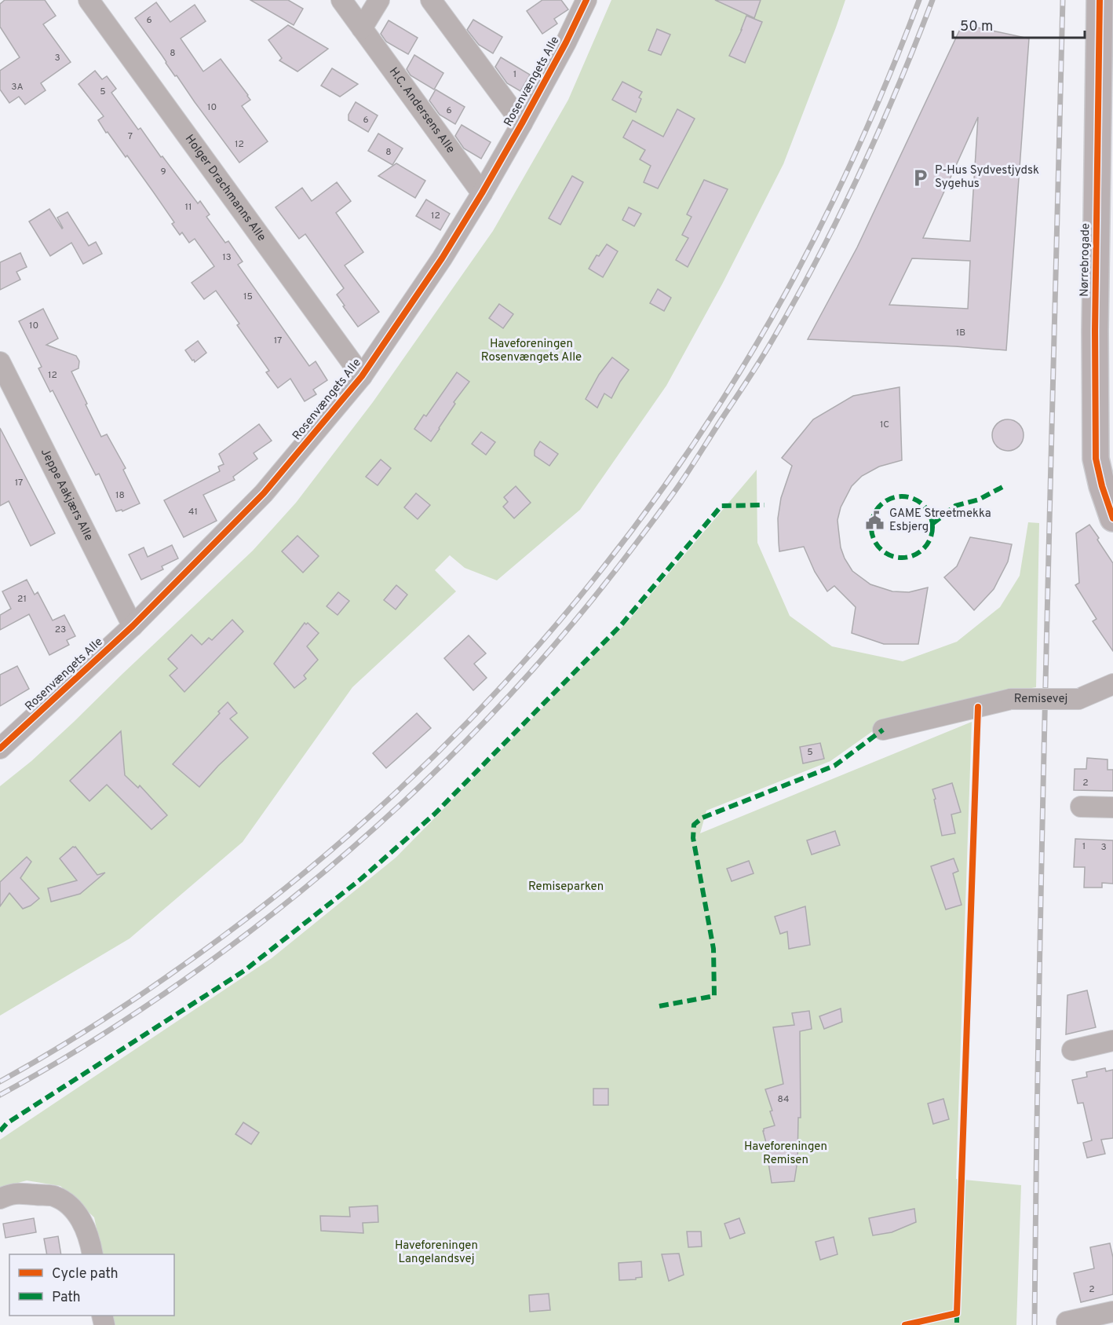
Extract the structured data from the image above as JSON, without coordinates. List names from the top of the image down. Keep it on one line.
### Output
{"streets":{"street":["Rosenvængets Alle","H.C. Andersens Alle","Holger Drachmanns Alle","Nørrebrogade","Jeppe Aakjærs Alle","Remisevej"]},"crossings":[["Rosenvængets Alle","H.C. Andersens Alle"],["Rosenvængets Alle","Holger Drachmanns Alle"],["Rosenvængets Alle","Jeppe Aakjærs Alle"]],"parks":["Haveforeningen Rosenvængets Alle","Remiseparken","Haveforeningen Remisen","Haveforeningen Langelandsvej"],"places":{"parking":["P-Hus Sydvestjydsk Sygehus"],"public building":["GAME Streetmekka Esbjerg"]},"house_numbers":["6","8","3","1","3A","5","10","6","6","7","12","8","9","11","12","13","15","10","1B","17","12","1C","17","18","41","21","23","5","2","1","3","84","2"],"legend":["Cycle path","Path"],"scale_bar":"50 m"}
